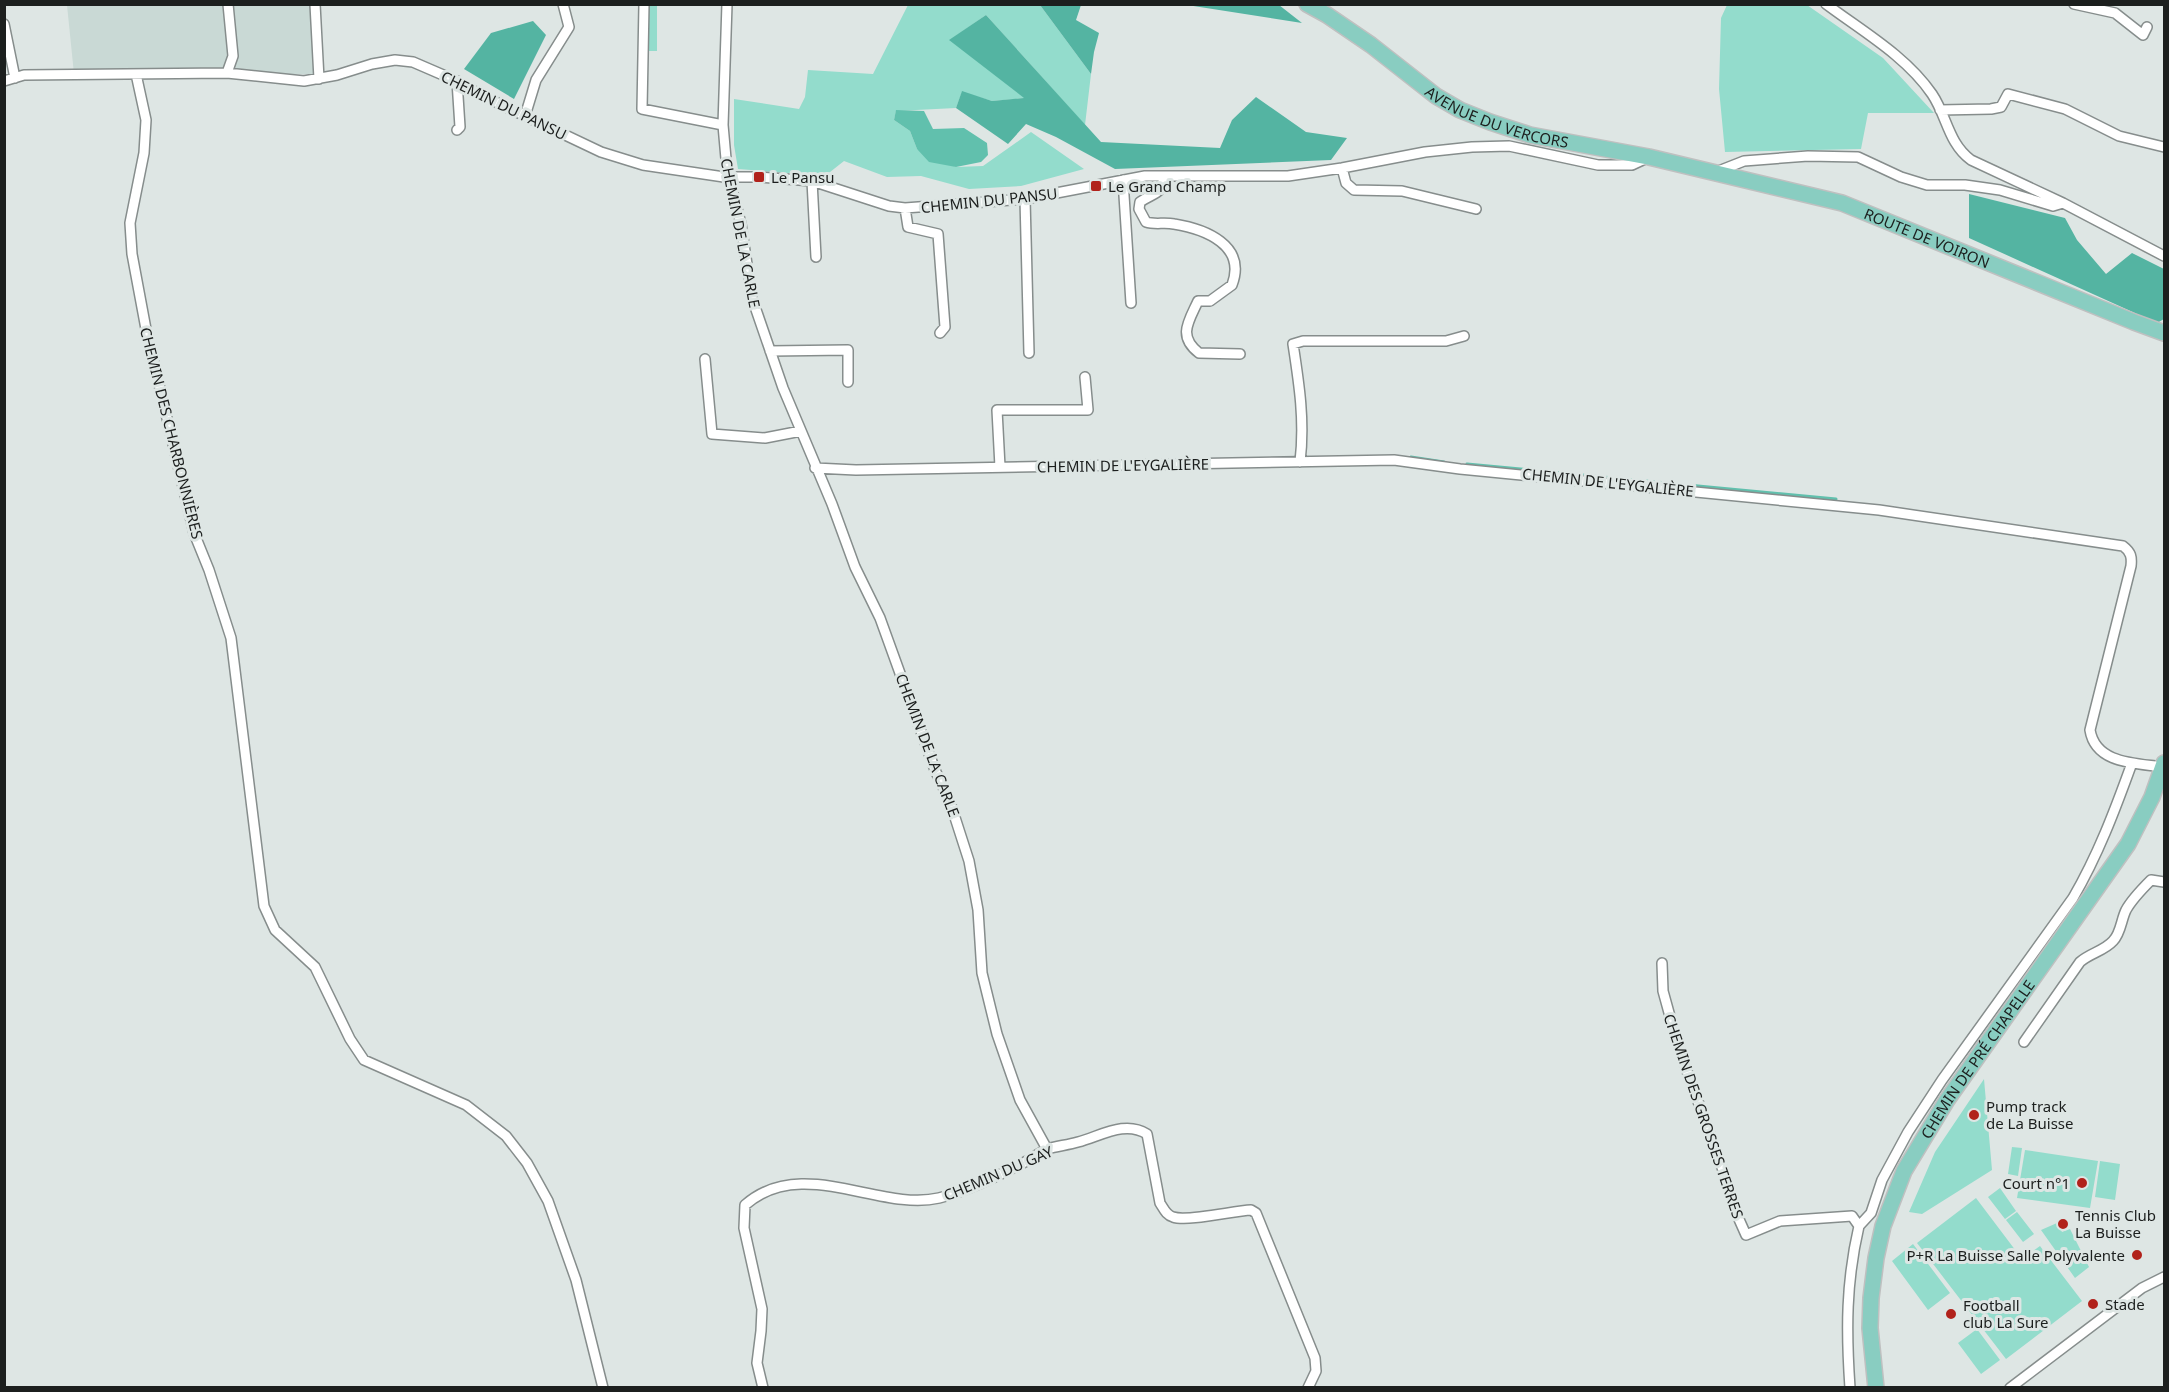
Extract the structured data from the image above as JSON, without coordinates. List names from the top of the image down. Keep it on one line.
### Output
{"streets":{"main road":["AVENUE DU VERCORS","ROUTE DE VOIRON","CHEMIN DE PRÉ CHAPELLE"],"street":["CHEMIN DU PANSU","CHEMIN DE LA CARLE","CHEMIN DES CHARBONNIÈRES","CHEMIN DE L'EYGALIÈRE","CHEMIN DES GROSSES TERRES","CHEMIN DU GAY"]},"crossings":[["CHEMIN DU PANSU","AVENUE DU VERCORS"],["CHEMIN DU PANSU","CHEMIN DE LA CARLE"],["CHEMIN DU PANSU","CHEMIN DES CHARBONNIÈRES"],["AVENUE DU VERCORS","ROUTE DE VOIRON"],["CHEMIN DE LA CARLE","CHEMIN DE L'EYGALIÈRE"],["CHEMIN DE LA CARLE","CHEMIN DU GAY"],["CHEMIN DE L'EYGALIÈRE","CHEMIN DE PRÉ CHAPELLE"]],"places":{"transit":["Le Pansu","Le Grand Champ"],"other":["Pump track de La Buisse","Court n°1","Tennis Club La Buisse","P+R La Buisse Salle Polyvalente","Stade","Football club La Sure"]}}
